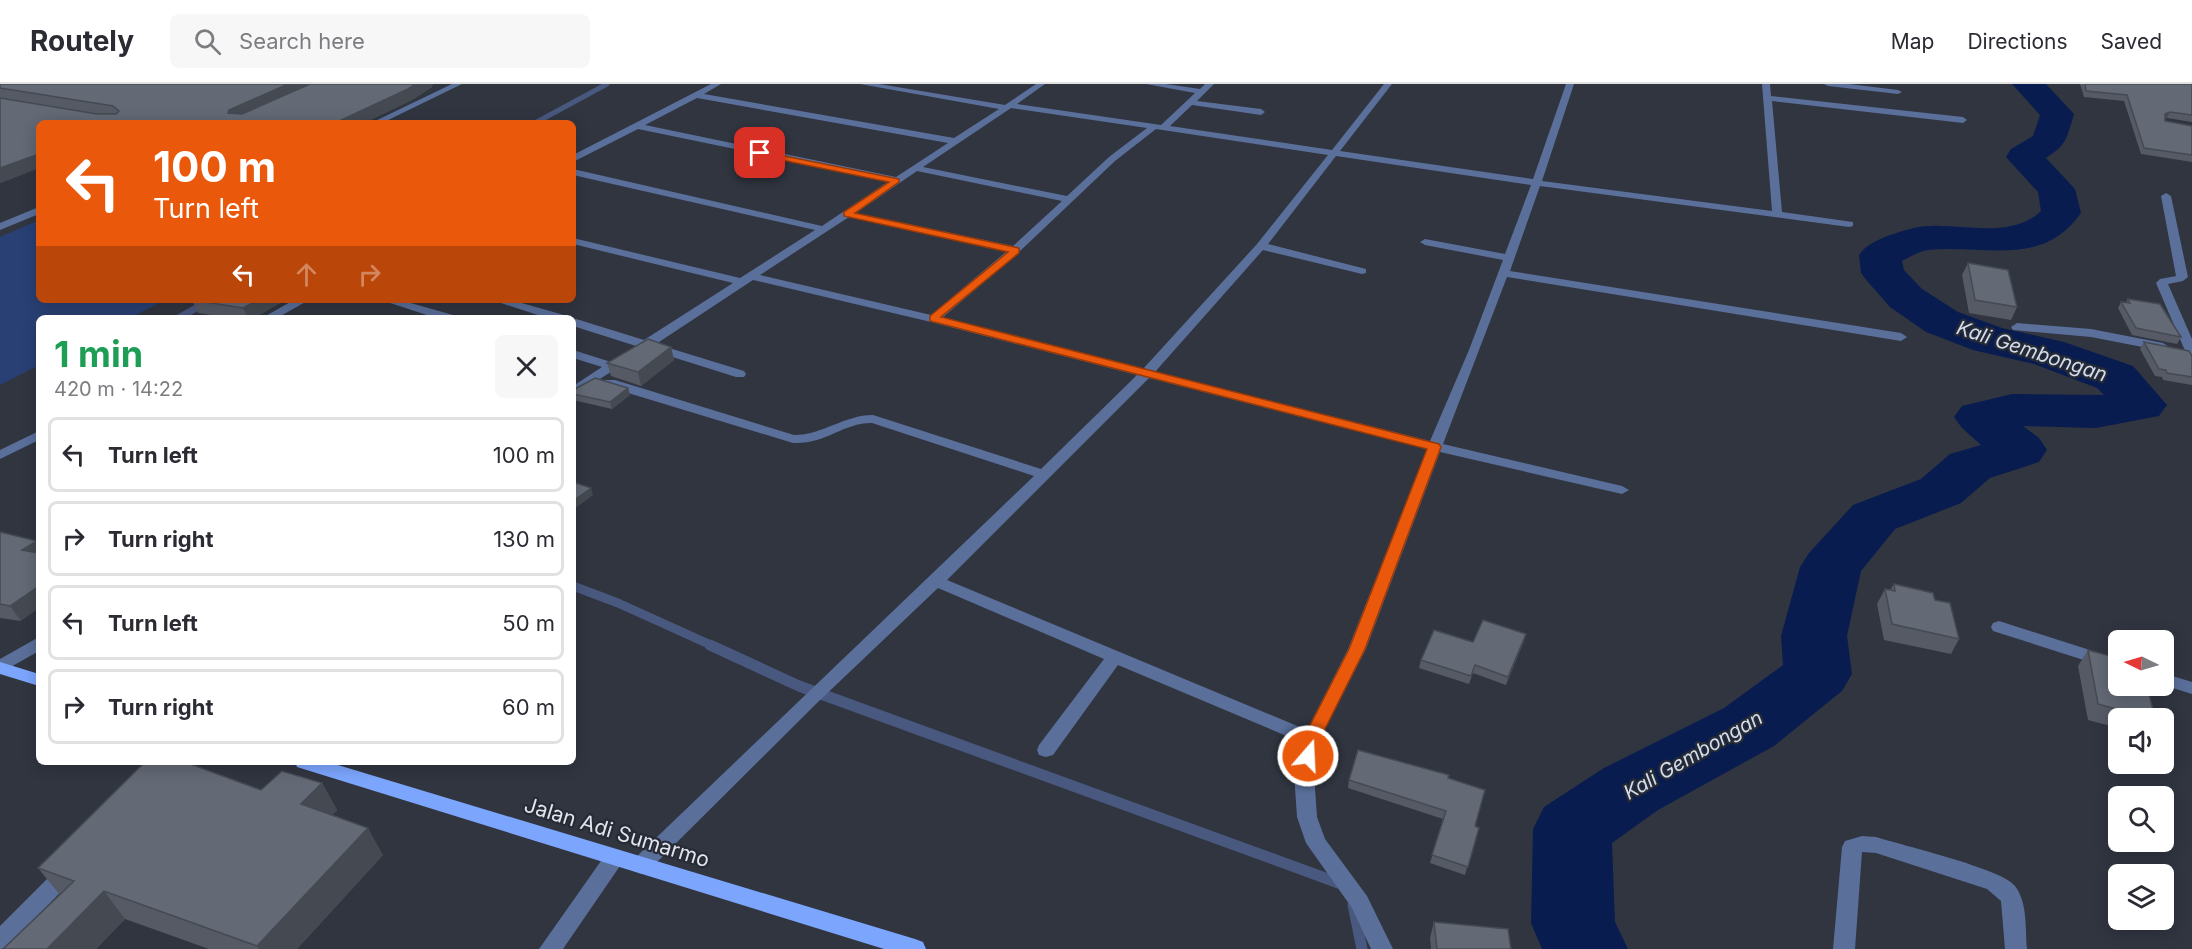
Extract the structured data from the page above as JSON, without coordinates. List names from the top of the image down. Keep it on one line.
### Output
{"streets":{"main road":["Jalan Adi Sumarmo"]},"water":["Kali Gembongan"],"north":"left","page":{"header":"Routely","search":"Search here","nav":["Map","Directions","Saved"],"turn":["100 m","Turn left"],"heading":["1 min","420 m · 14:22"],"list":[{"name":"Turn left","value":"100 m"},{"name":"Turn right","value":"130 m"},{"name":"Turn left","value":"50 m"},{"name":"Turn right","value":"60 m"}]}}
